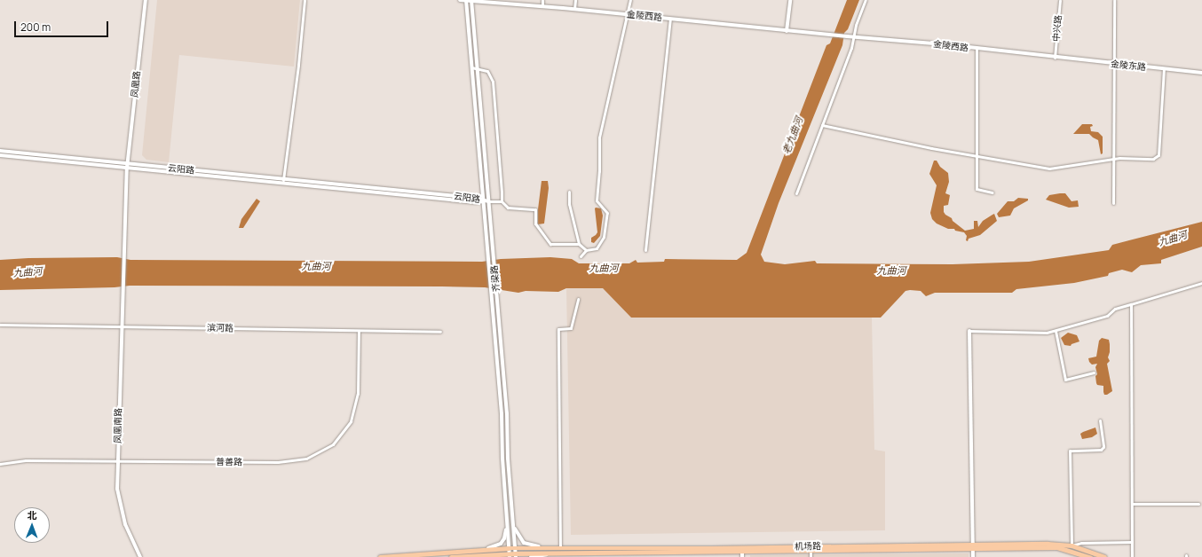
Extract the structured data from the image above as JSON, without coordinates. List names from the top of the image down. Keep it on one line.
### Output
{"streets":{"main road":["金陵西路","金陵东路","凤凰路","云阳路","齐梁路","凤凰南路","机场路"],"street":["中兴路","滨河路","普善路"]},"crossings":[["金陵西路","中兴路"],["金陵西路","金陵东路"],["金陵西路","齐梁路"],["中兴路","金陵东路"],["凤凰路","云阳路"],["凤凰路","凤凰南路"],["云阳路","齐梁路"],["云阳路","凤凰南路"],["齐梁路","机场路"],["滨河路","凤凰南路"],["滨河路","普善路"],["凤凰南路","普善路"]],"water":["老九曲河","九曲河"],"scale_bar":"200 m","north":"top"}
